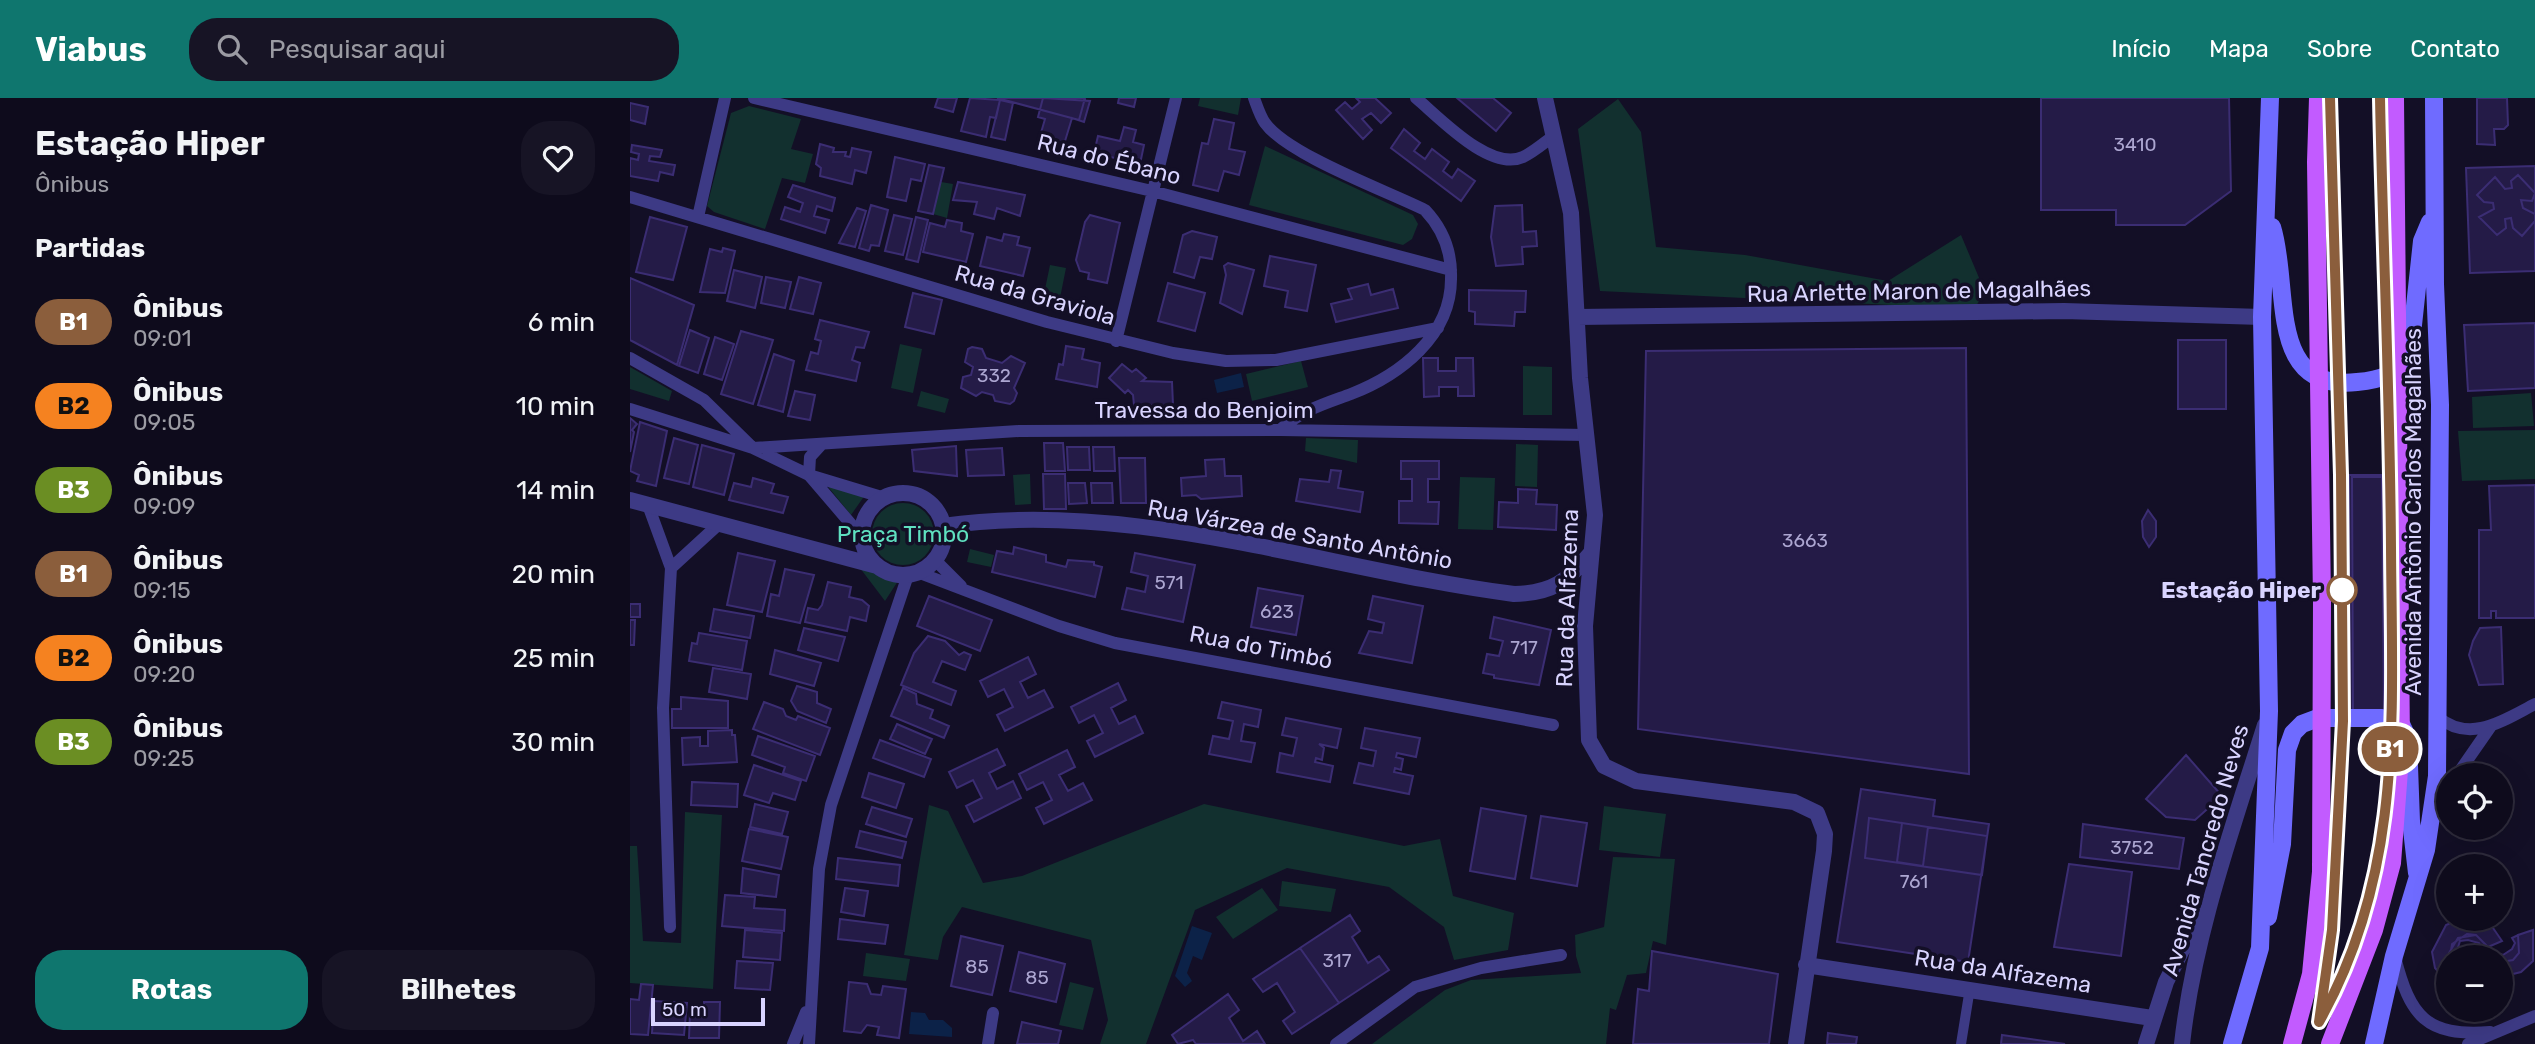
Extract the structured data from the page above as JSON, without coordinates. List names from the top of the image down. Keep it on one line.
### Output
{"streets":{"main road":["Avenida Antônio Carlos Magalhães"],"street":["Rua do Ébano","Rua Arlette Maron de Magalhães","Rua da Graviola","Travessa do Benjoim","Rua Várzea de Santo Antônio","Rua da Alfazema","Rua do Timbó","Avenida Tancredo Neves"]},"crossings":[["Rua Arlette Maron de Magalhães","Rua da Alfazema"],["Travessa do Benjoim","Rua da Alfazema"],["Rua Várzea de Santo Antônio","Rua da Alfazema"],["Rua Várzea de Santo Antônio","Rua do Timbó"]],"parks":["Praça Timbó"],"places":["Estação Hiper"],"lines":["bus line B1"],"house_numbers":["3410","332","3663","571","623","717","3752","761","317","85","85"],"scale_bar":"50 m","page":{"header":"Viabus","search":"Pesquisar aqui","nav":["Início","Mapa","Sobre","Contato"],"heading":[["Estação Hiper","Ônibus"],"Partidas"],"on_map":"B1","list":[{"mark":"B1","name":"Ônibus","note":"09:01","value":"6 min"},{"mark":"B2","name":"Ônibus","note":"09:05","value":"10 min"},{"mark":"B3","name":"Ônibus","note":"09:09","value":"14 min"},{"mark":"B1","name":"Ônibus","note":"09:15","value":"20 min"},{"mark":"B2","name":"Ônibus","note":"09:20","value":"25 min"},{"mark":"B3","name":"Ônibus","note":"09:25","value":"30 min"}],"map_buttons":["+","−"],"buttons":["Rotas","Bilhetes"],"scale":"50 m"}}
